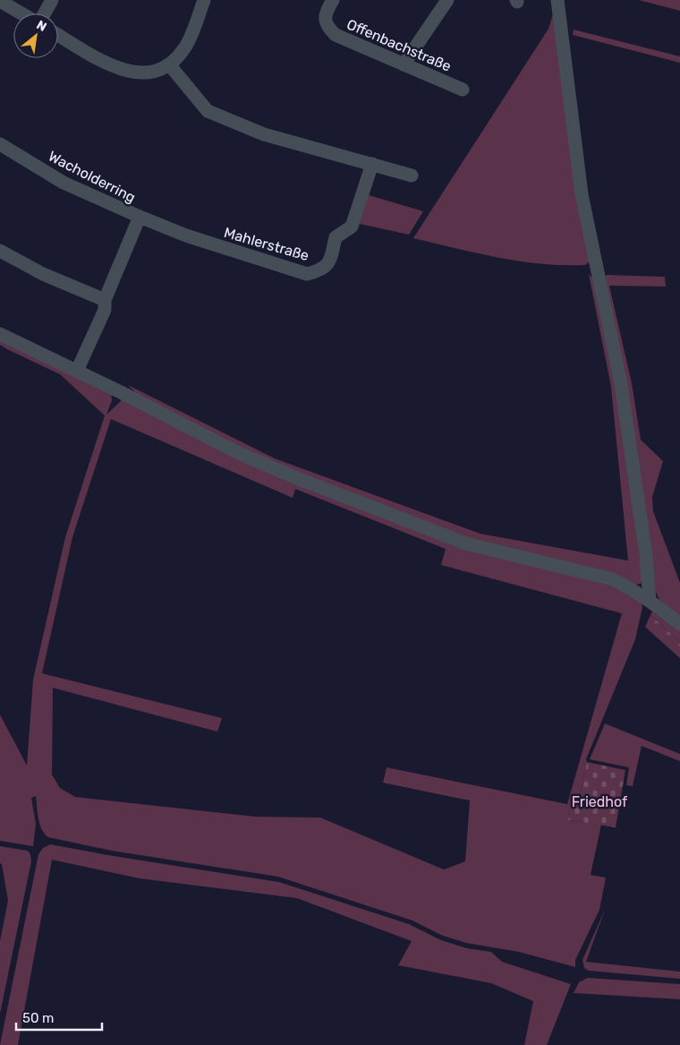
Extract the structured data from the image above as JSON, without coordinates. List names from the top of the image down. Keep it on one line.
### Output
{"streets":{"street":["Offenbachstraße","Wacholderring","Mahlerstraße"]},"crossings":[["Wacholderring","Mahlerstraße"]],"parks":["Friedhof"],"scale_bar":"50 m","north":"top right"}
